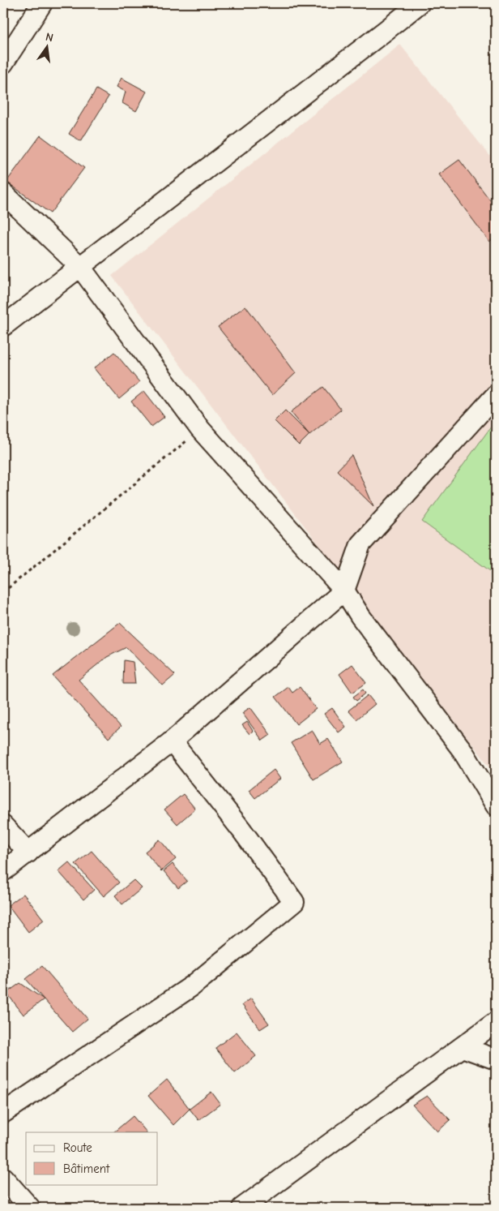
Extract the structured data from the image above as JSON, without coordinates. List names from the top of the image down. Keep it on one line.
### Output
{"legend":["Route","Bâtiment"],"north":"top"}
